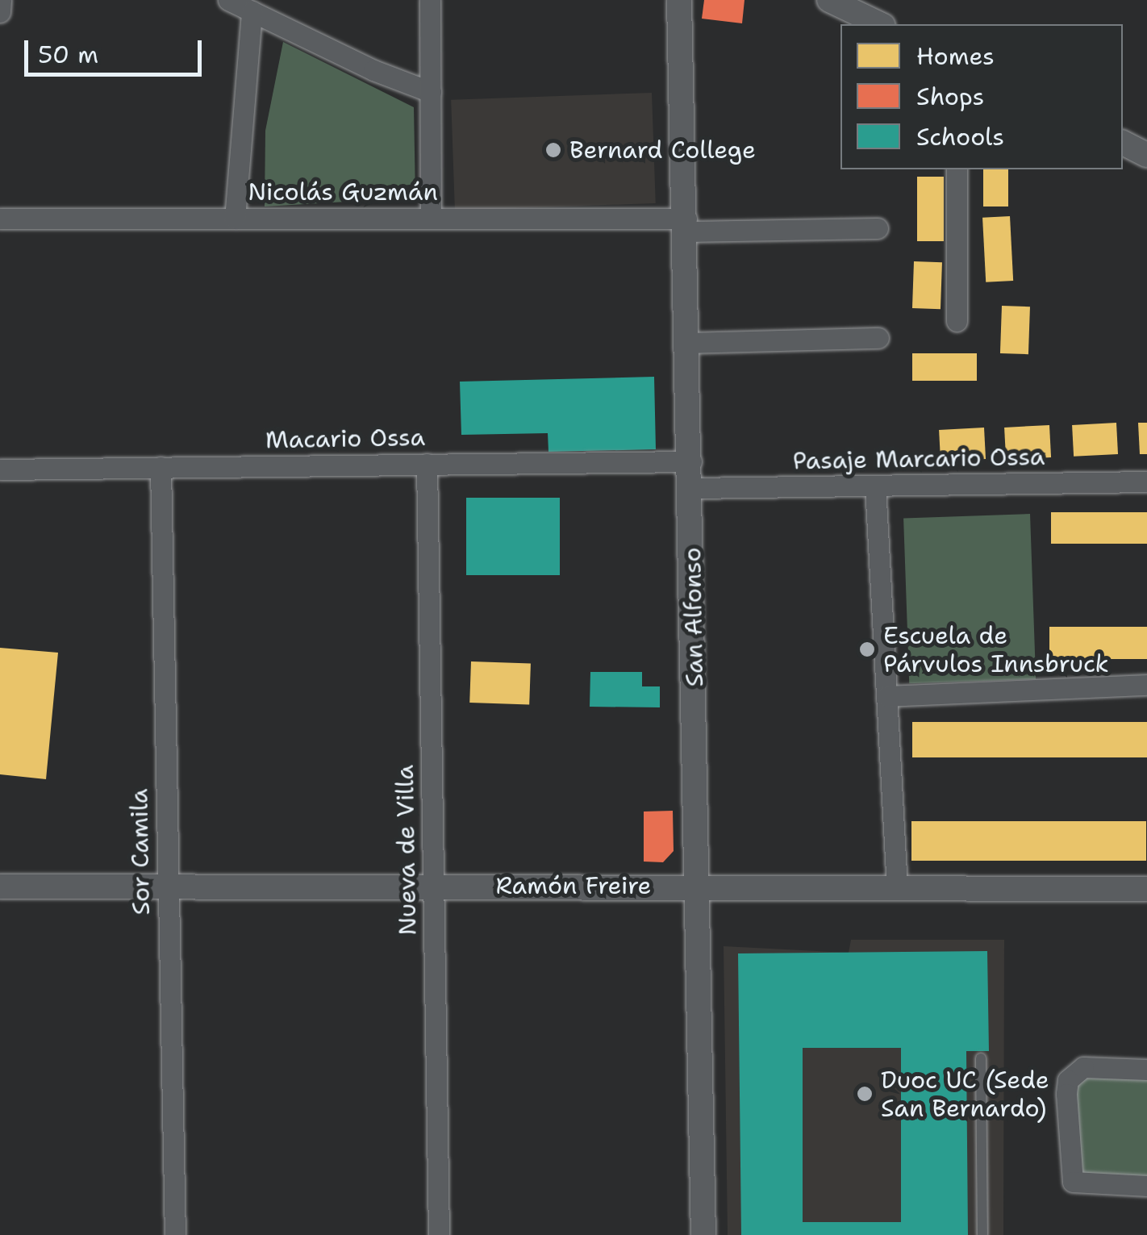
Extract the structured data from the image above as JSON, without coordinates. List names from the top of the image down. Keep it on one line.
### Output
{"streets":{"street":["Nicolás Guzmán","Macario Ossa","Pasaje Marcario Ossa","San Alfonso","Nueva de Villa","Sor Camila","Ramón Freire"]},"crossings":[["Nicolás Guzmán","San Alfonso"],["Macario Ossa","San Alfonso"],["Macario Ossa","Nueva de Villa"],["Macario Ossa","Sor Camila"],["Pasaje Marcario Ossa","San Alfonso"],["San Alfonso","Ramón Freire"],["Nueva de Villa","Ramón Freire"],["Sor Camila","Ramón Freire"]],"places":["Bernard College","Escuela de Párvulos Innsbruck","Duoc UC (Sede San Bernardo)"],"legend":["Homes","Shops","Schools"],"scale_bar":"50 m"}
